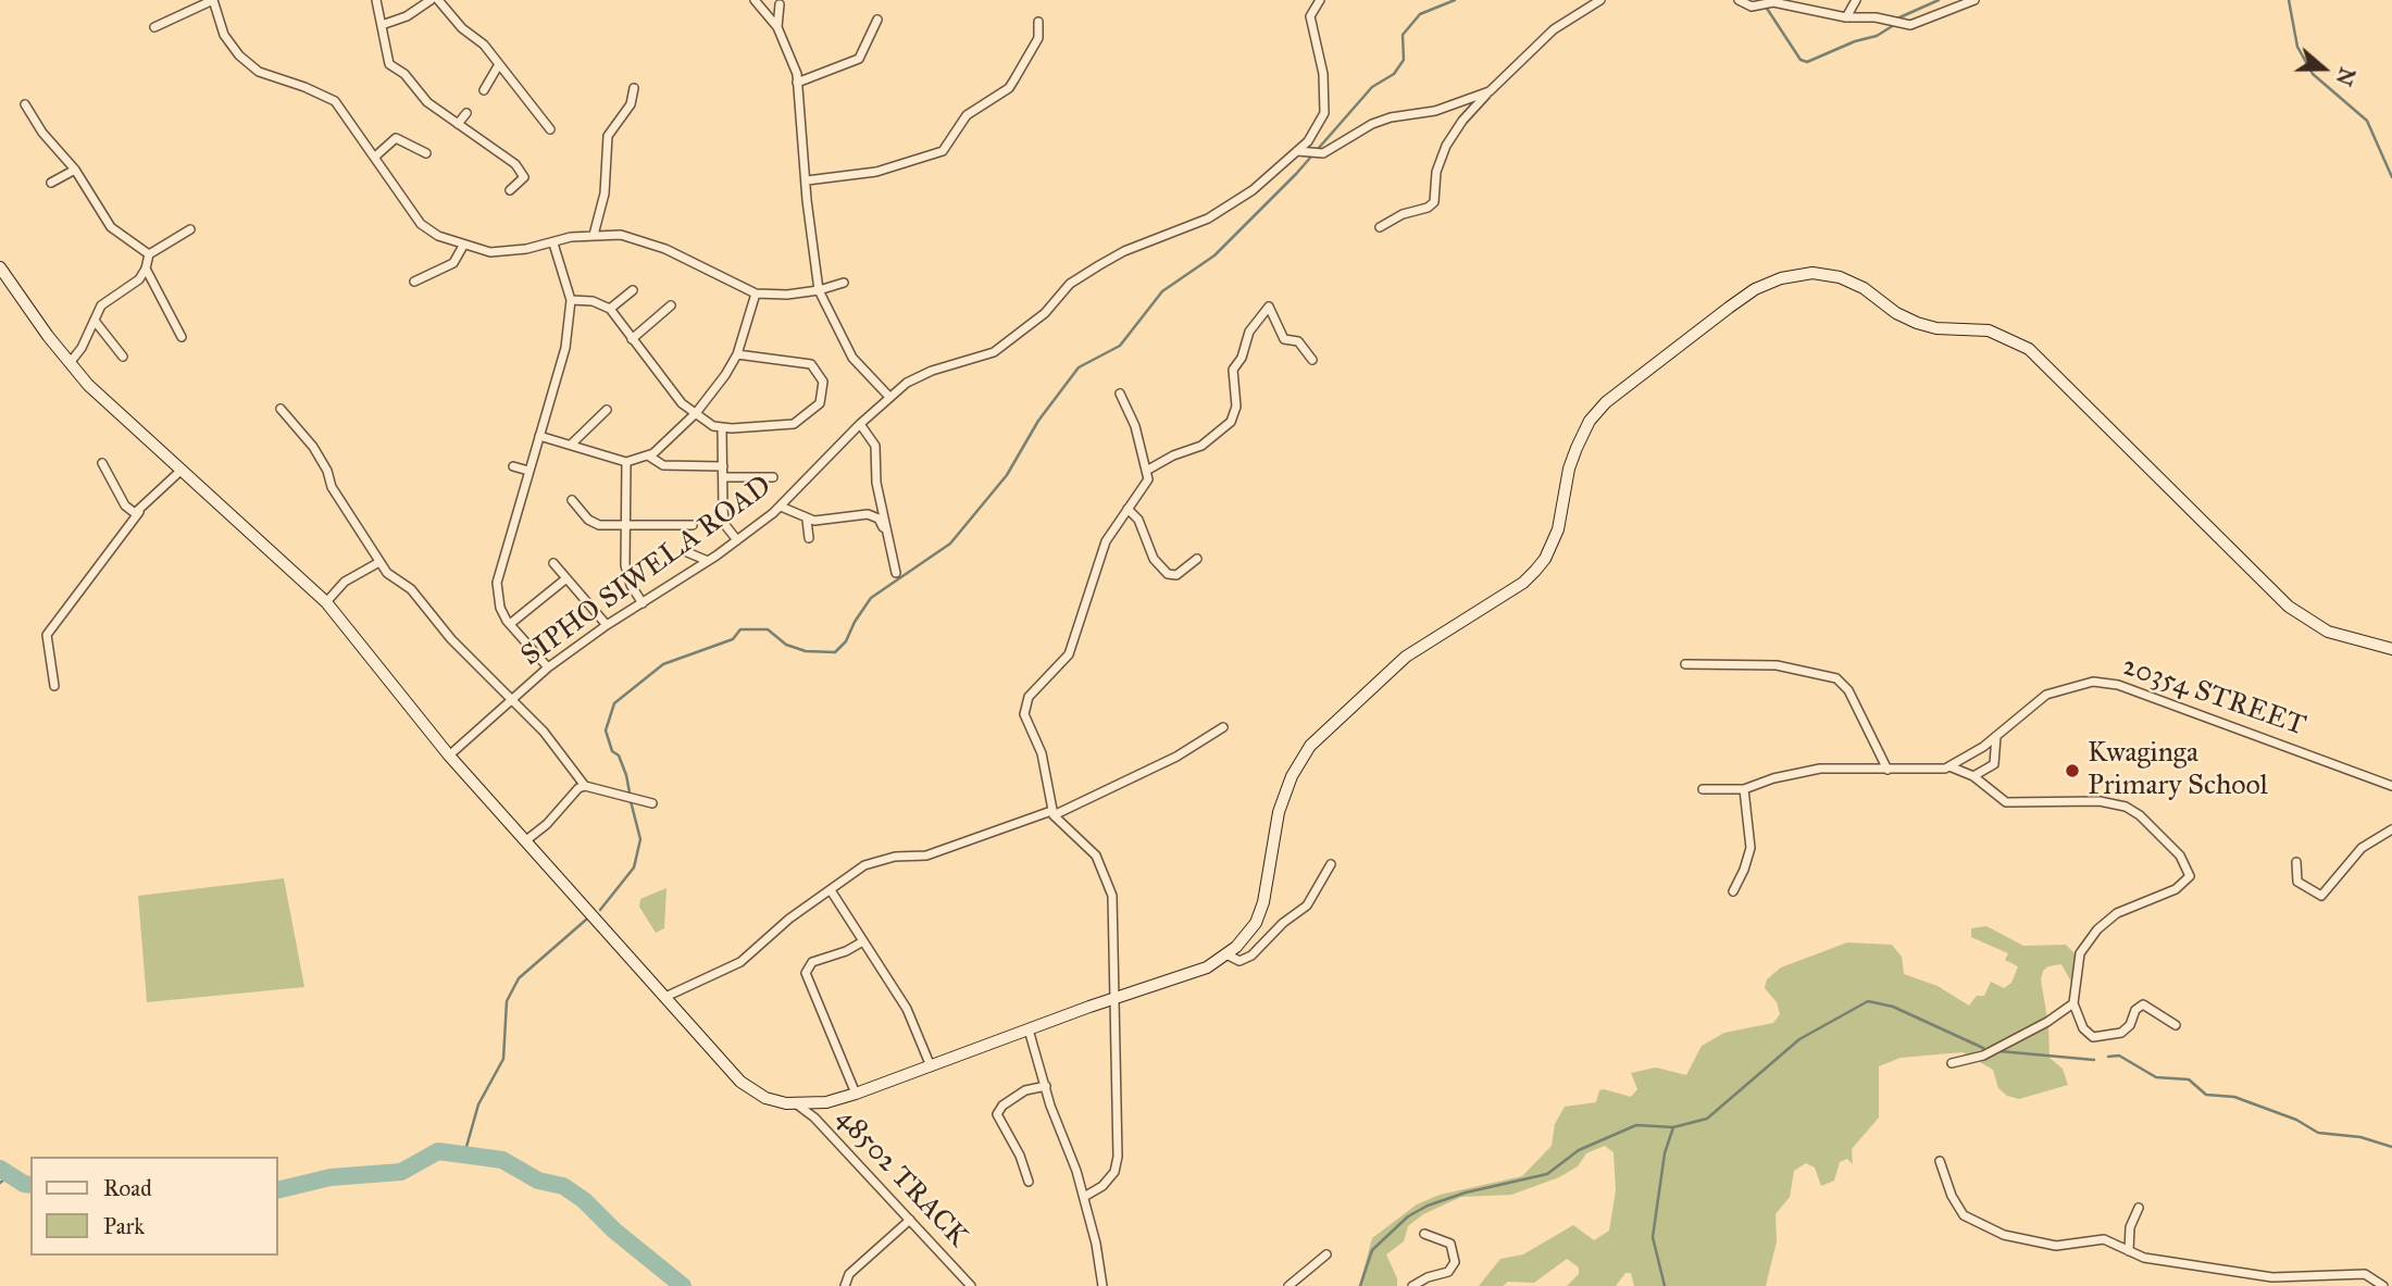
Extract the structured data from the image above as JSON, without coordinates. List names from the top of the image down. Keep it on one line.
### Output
{"streets":{"street":["SIPHO SIWELA ROAD","20354 STREET","48502 TRACK"]},"places":["Kwaginga Primary School"],"legend":["Road","Park"],"north":"right"}
